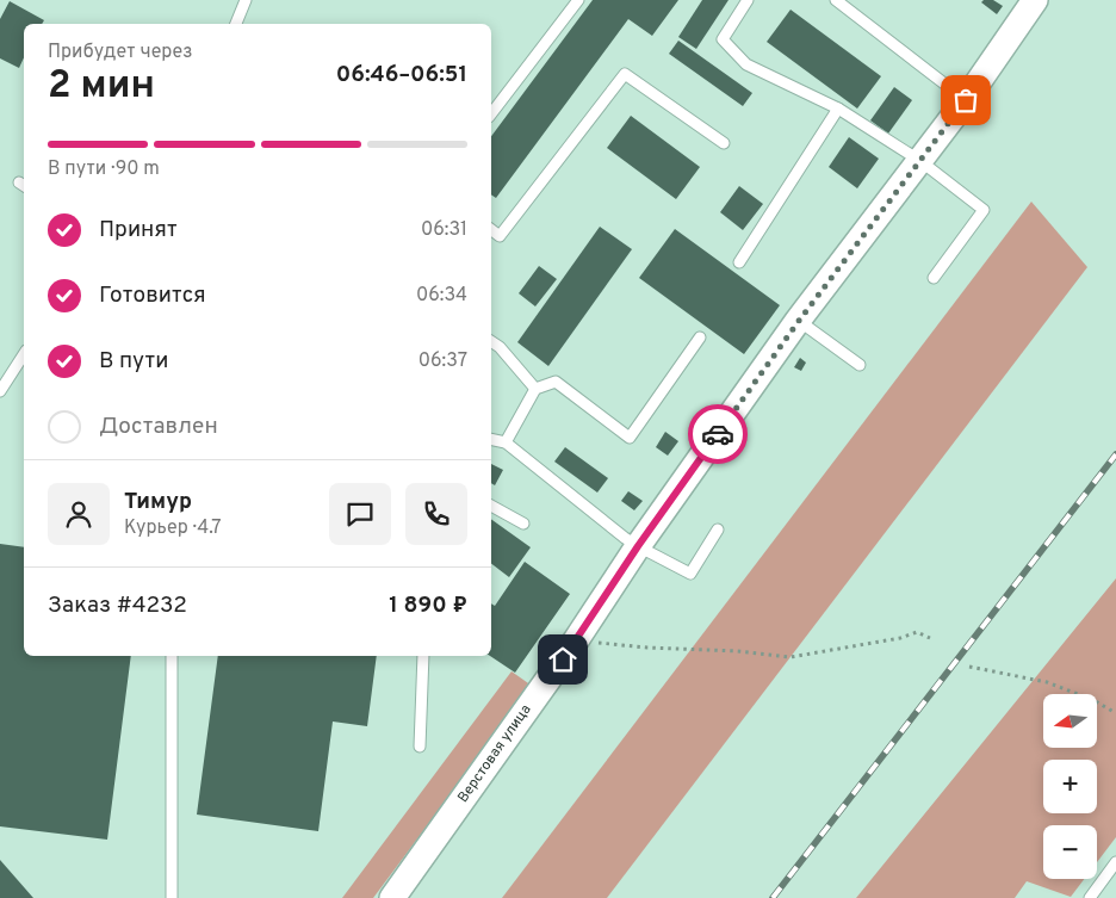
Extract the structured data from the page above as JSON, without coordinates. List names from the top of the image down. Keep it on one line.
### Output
{"streets":{"street":["Верстовая улица"]},"north":"left","page":{"heading":["2 мин","Прибудет через","06:46–06:51"],"panel":["Тимур","Курьер · 4.7","Заказ #4232","1 890 ₽"],"bar":"В пути · 90 m","list":[["Принят","06:31"],["Готовится","06:34"],["В пути","06:37"],"Доставлен"],"map_buttons":["+","−"]}}
